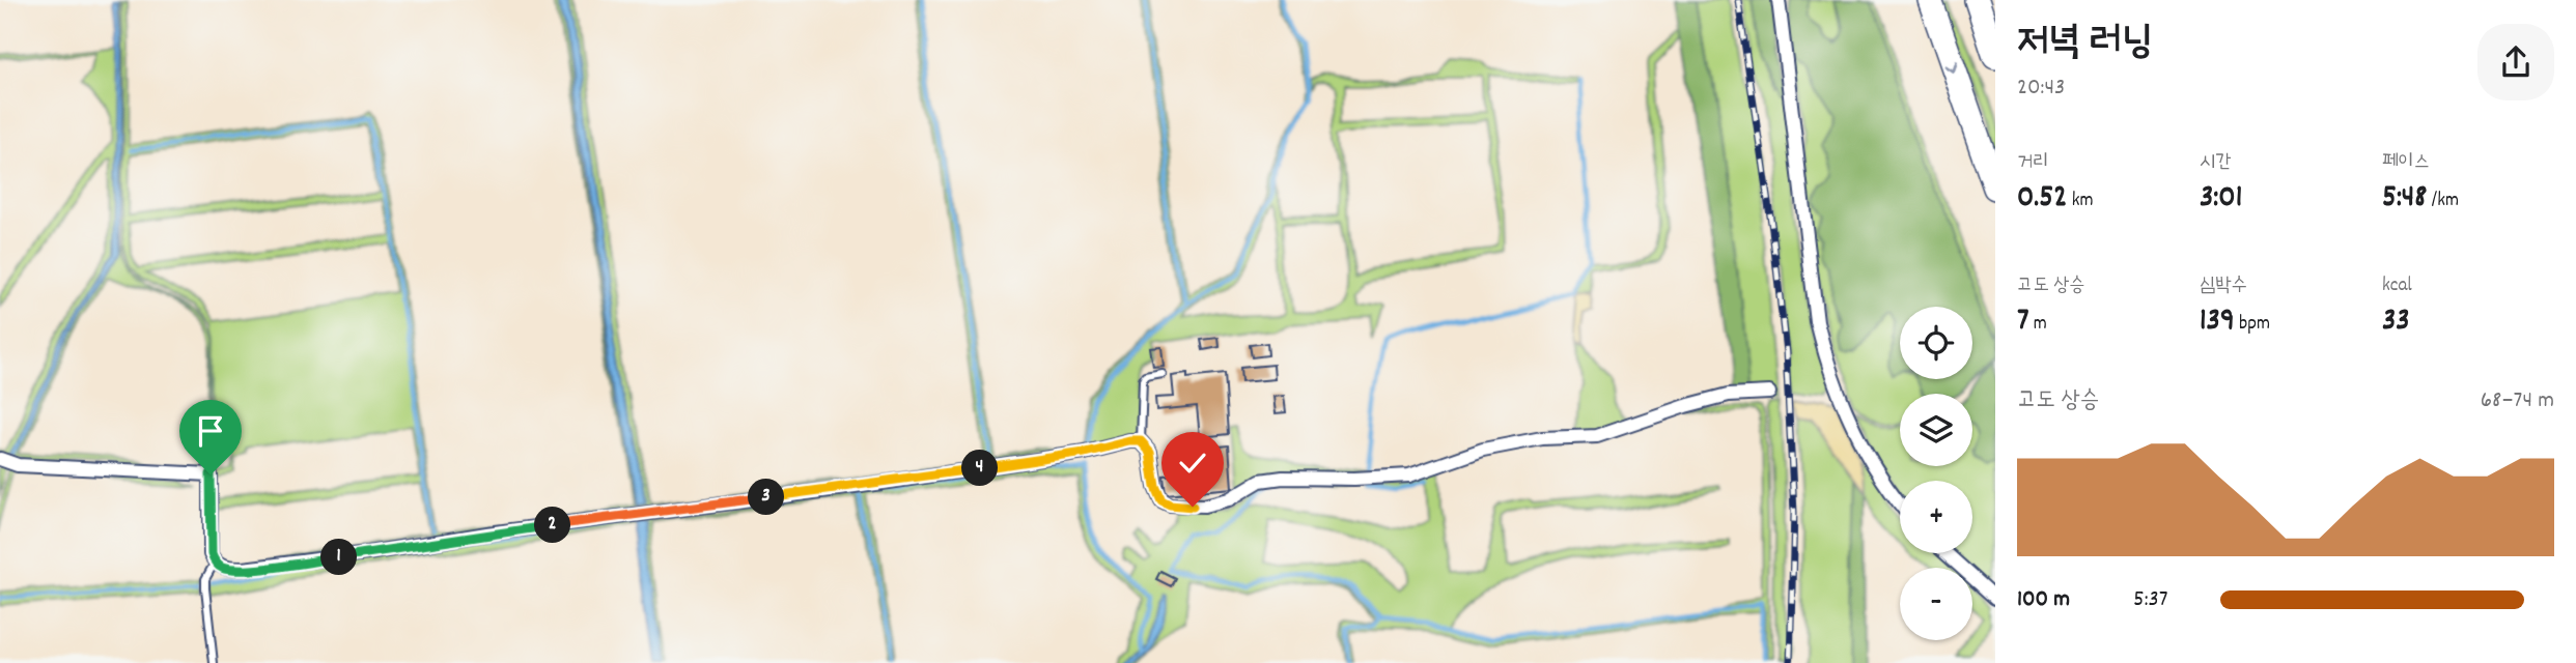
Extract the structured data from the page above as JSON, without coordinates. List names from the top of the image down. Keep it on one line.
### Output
{"page":{"heading":["저녁 러닝","20:43"],"stats":[["거리","0.52 km"],["시간","3:01"],["페이스","5:48 /km"],["고도 상승","7 m"],["심박수","139 bpm"],["kcal","33"]],"map_buttons":["+","−"],"chart":["고도 상승","68–74 m"],"pins":["4","3","2","1"],"list":[{"name":"100 m","note":"5:37"}]}}
